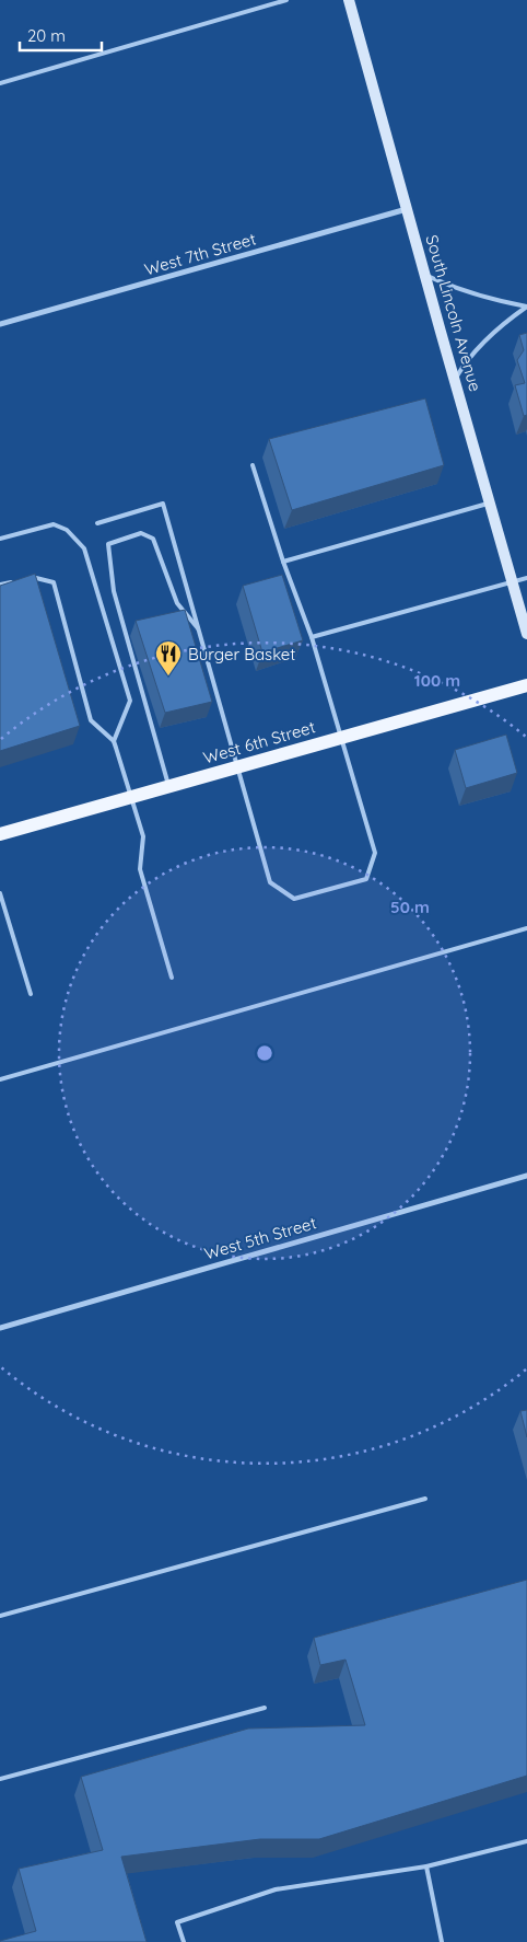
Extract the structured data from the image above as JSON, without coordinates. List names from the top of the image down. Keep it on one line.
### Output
{"streets":{"main road":["South Lincoln Avenue","West 6th Street"],"street":["West 7th Street","West 5th Street"]},"crossings":[["West 7th Street","South Lincoln Avenue"]],"places":{"restaurant":["Burger Basket"]},"scale_bar":"20 m","rings":["100 m","50 m"]}
